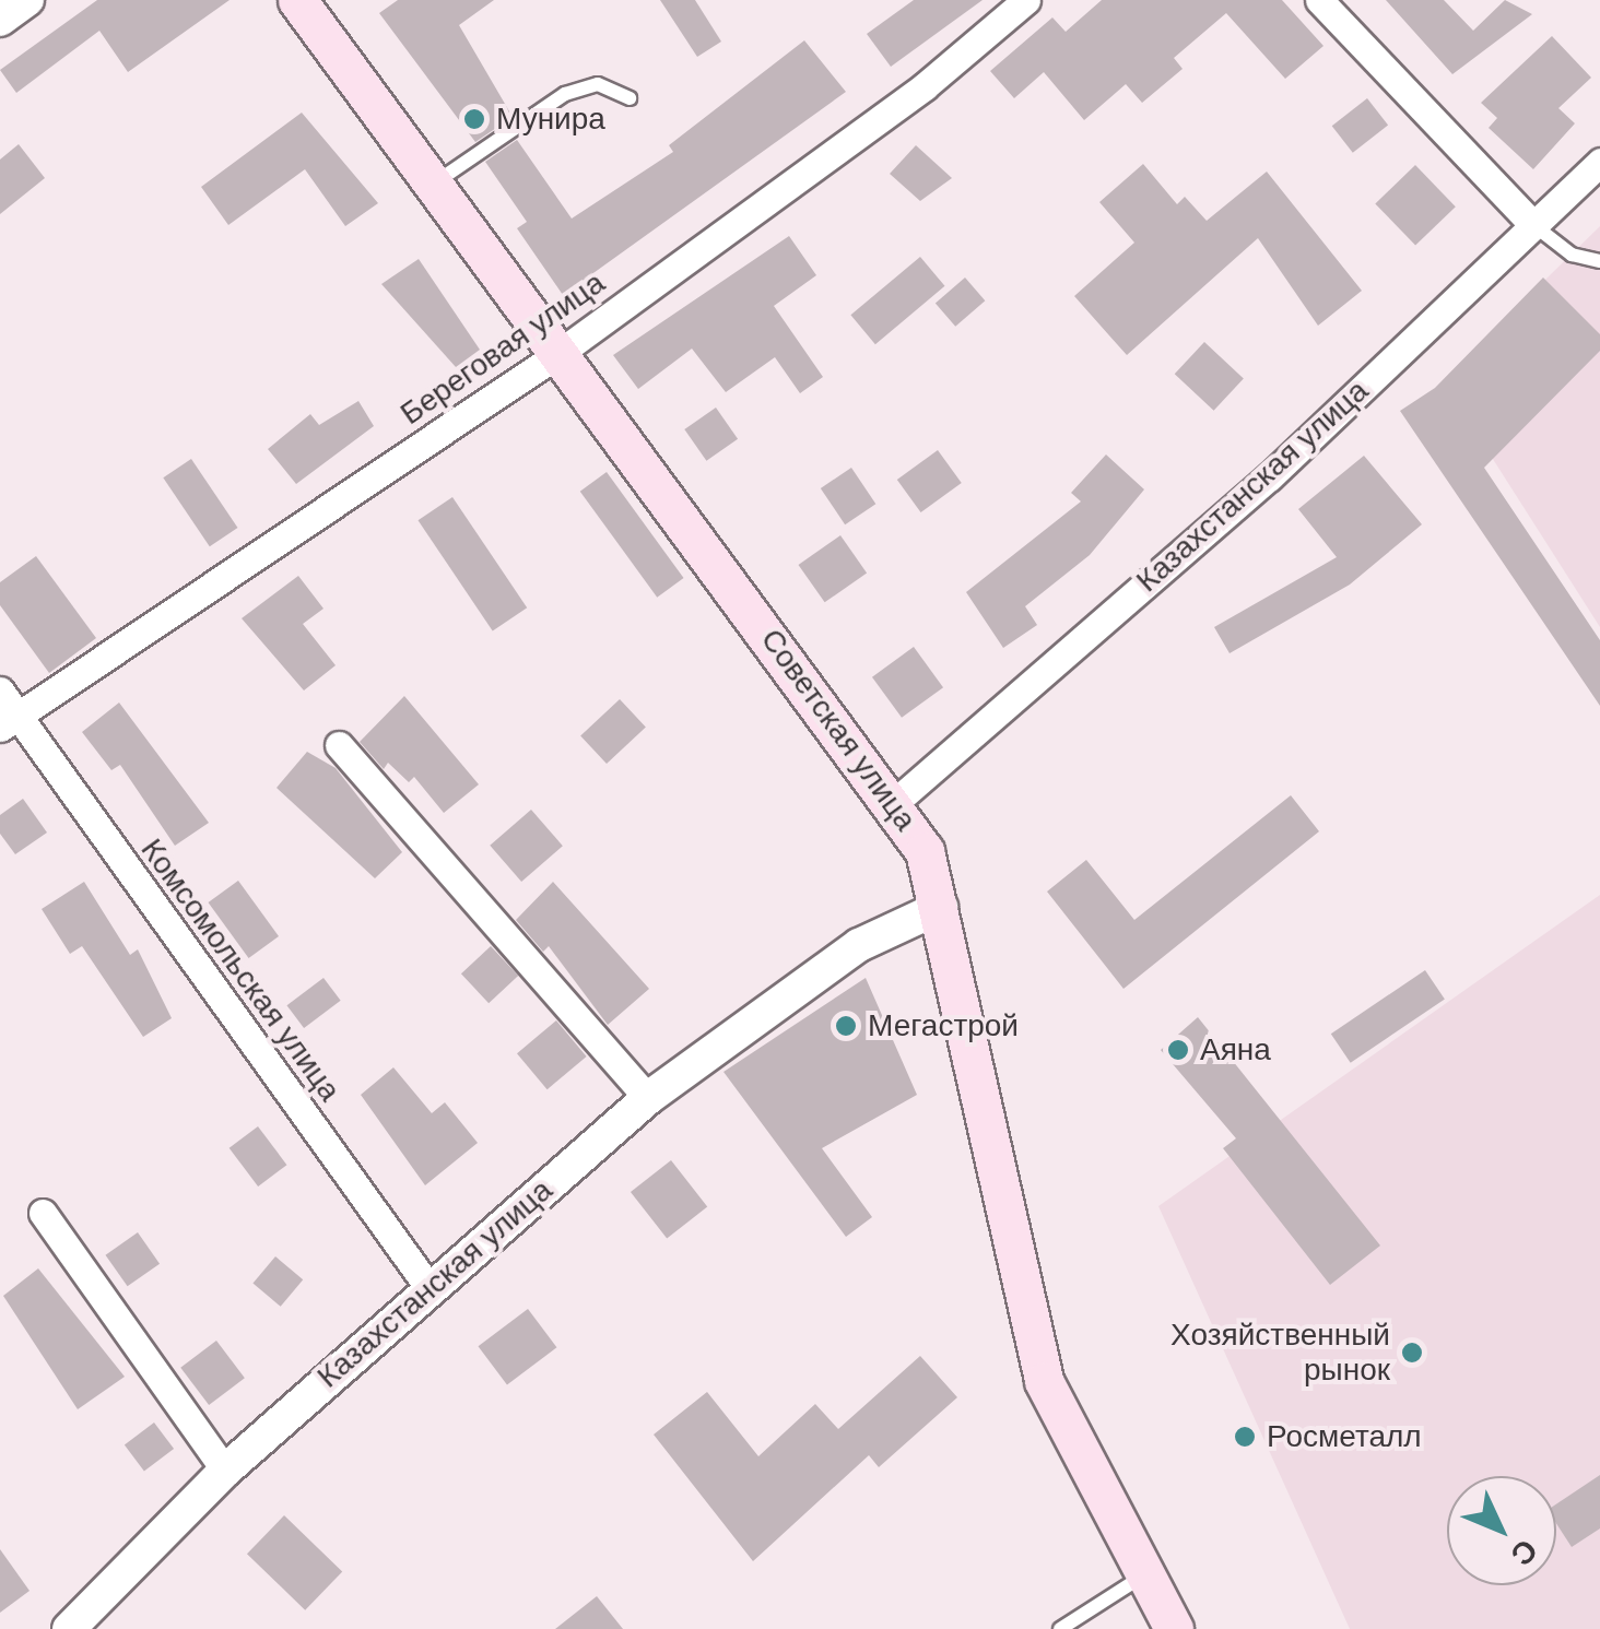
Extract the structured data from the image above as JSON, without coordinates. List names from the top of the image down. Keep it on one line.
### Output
{"streets":{"main road":["Советская улица"],"street":["Береговая улица","Казахстанская улица","Комсомольская улица"]},"crossings":[["Береговая улица","Советская улица"],["Береговая улица","Комсомольская улица"],["Казахстанская улица","Советская улица"],["Казахстанская улица","Комсомольская улица"]],"places":["Мунира","Мегастрой","Аяна","Хозяйственный рынок","Росметалл"],"north":"bottom right"}
